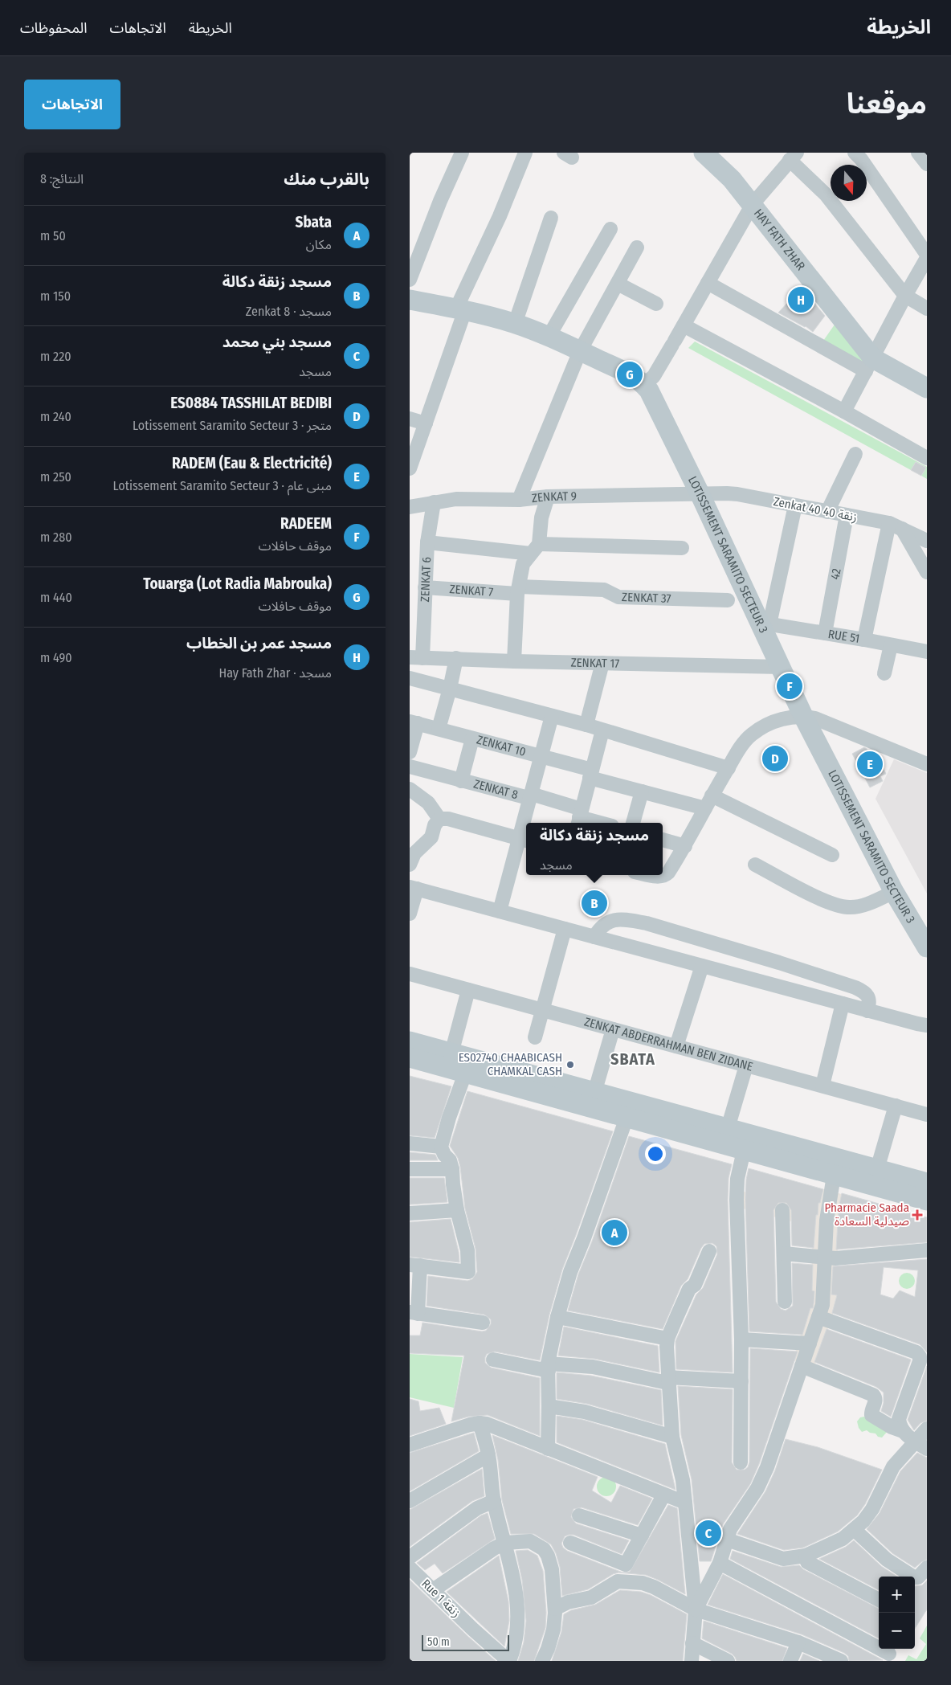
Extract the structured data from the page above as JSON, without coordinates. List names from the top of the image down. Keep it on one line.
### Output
{"streets":{"street":["HAY FATH ZHAR","ZENKAT 9","Zenkat 40 زنقة 40","LOTISSEMENT SARAMITO SECTEUR 3","42","ZENKAT 6","ZENKAT 7","ZENKAT 37","RUE 51","ZENKAT 17","ZENKAT 10","ZENKAT 8","ZENKAT ABDERRAHMAN BEN ZIDANE","Rue 1 زنقة"]},"crossings":[["ZENKAT 9","Zenkat 40 زنقة 40"],["ZENKAT 9","LOTISSEMENT SARAMITO SECTEUR 3"],["ZENKAT 9","ZENKAT 6"],["Zenkat 40 زنقة 40","LOTISSEMENT SARAMITO SECTEUR 3"],["Zenkat 40 زنقة 40","42"],["LOTISSEMENT SARAMITO SECTEUR 3","RUE 51"],["LOTISSEMENT SARAMITO SECTEUR 3","ZENKAT 17"],["42","RUE 51"],["ZENKAT 6","ZENKAT 7"],["ZENKAT 6","ZENKAT 17"],["ZENKAT 7","ZENKAT 37"]],"districts":["SBATA"],"places":{"other":["ES02740 CHAABICASH CHAMKAL CASH"],"health":["Pharmacie Saada صيدلية السعادة"]},"scale_bar":"50 m","north":"bottom","page":{"header":"الخريطة","nav":["الخريطة","الاتجاهات","المحفوظات"],"title":"موقعنا","buttons":"الاتجاهات","heading":["بالقرب منك","النتائج: 8"],"list":[{"mark":"A","name":"Sbata","note":"مكان","value":"50 m"},{"mark":"B","name":"مسجد زنقة دكالة","note":"مسجد · Zenkat 8","value":"150 m"},{"mark":"C","name":"مسجد بني محمد","note":"مسجد","value":"220 m"},{"mark":"D","name":"ES0884 TASSHILAT BEDIBI","note":"متجر · Lotissement Saramito Secteur 3","value":"240 m"},{"mark":"E","name":"RADEM (Eau & Electricité)","note":"مبنى عام · Lotissement Saramito Secteur 3","value":"250 m"},{"mark":"F","name":"RADEEM","note":"موقف حافلات","value":"280 m"},{"mark":"G","name":"Touarga (Lot Radia Mabrouka)","note":"موقف حافلات","value":"440 m"},{"mark":"H","name":"مسجد عمر بن الخطاب","note":"مسجد · Hay Fath Zhar","value":"490 m"}],"pins":["H","G","F","D","E","B","A","C"],"popup":["مسجد زنقة دكالة","مسجد"],"map_buttons":["+","−"],"scale":"50 m"}}
